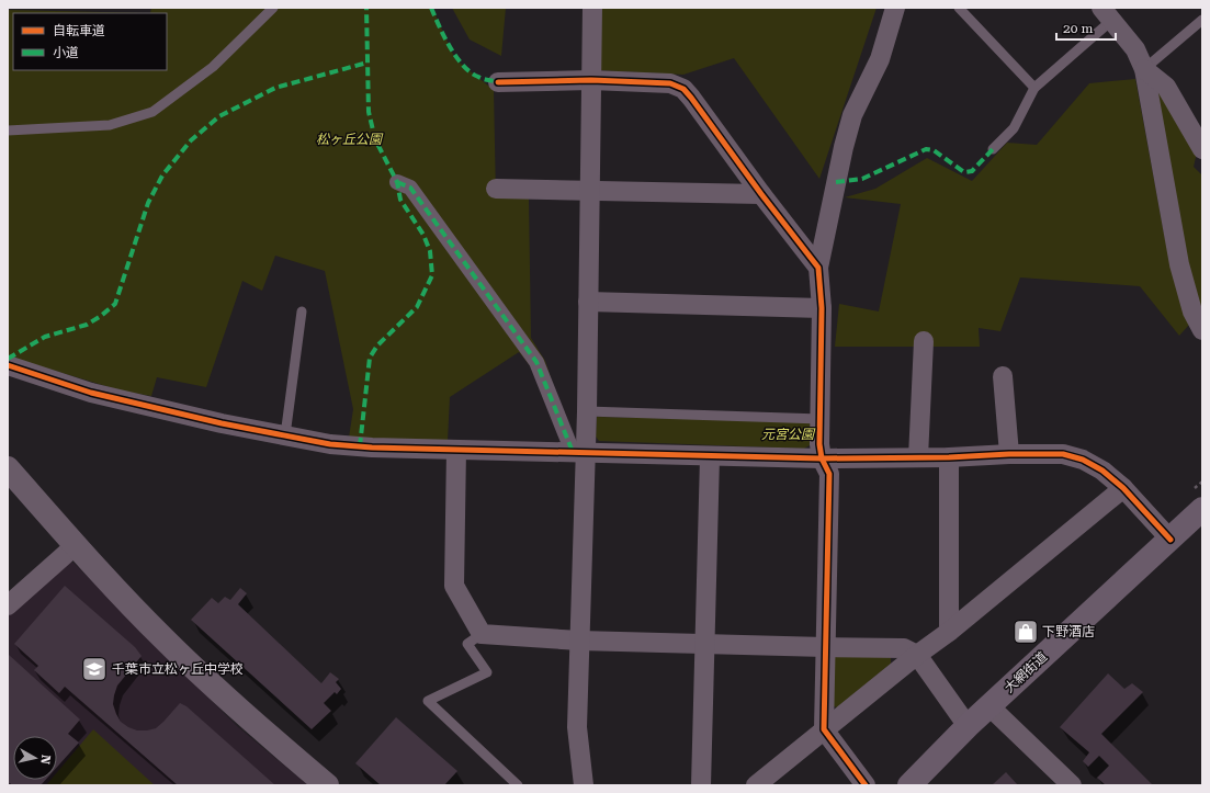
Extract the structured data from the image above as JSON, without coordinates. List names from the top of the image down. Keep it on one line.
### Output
{"streets":{"main road":["大網街道"]},"parks":["松ヶ丘公園","元宮公園"],"places":{"shop":["下野酒店"],"school or university":["千葉市立松ヶ丘中学校"]},"legend":["自転車道","小道"],"scale_bar":"20 m","north":"right"}
